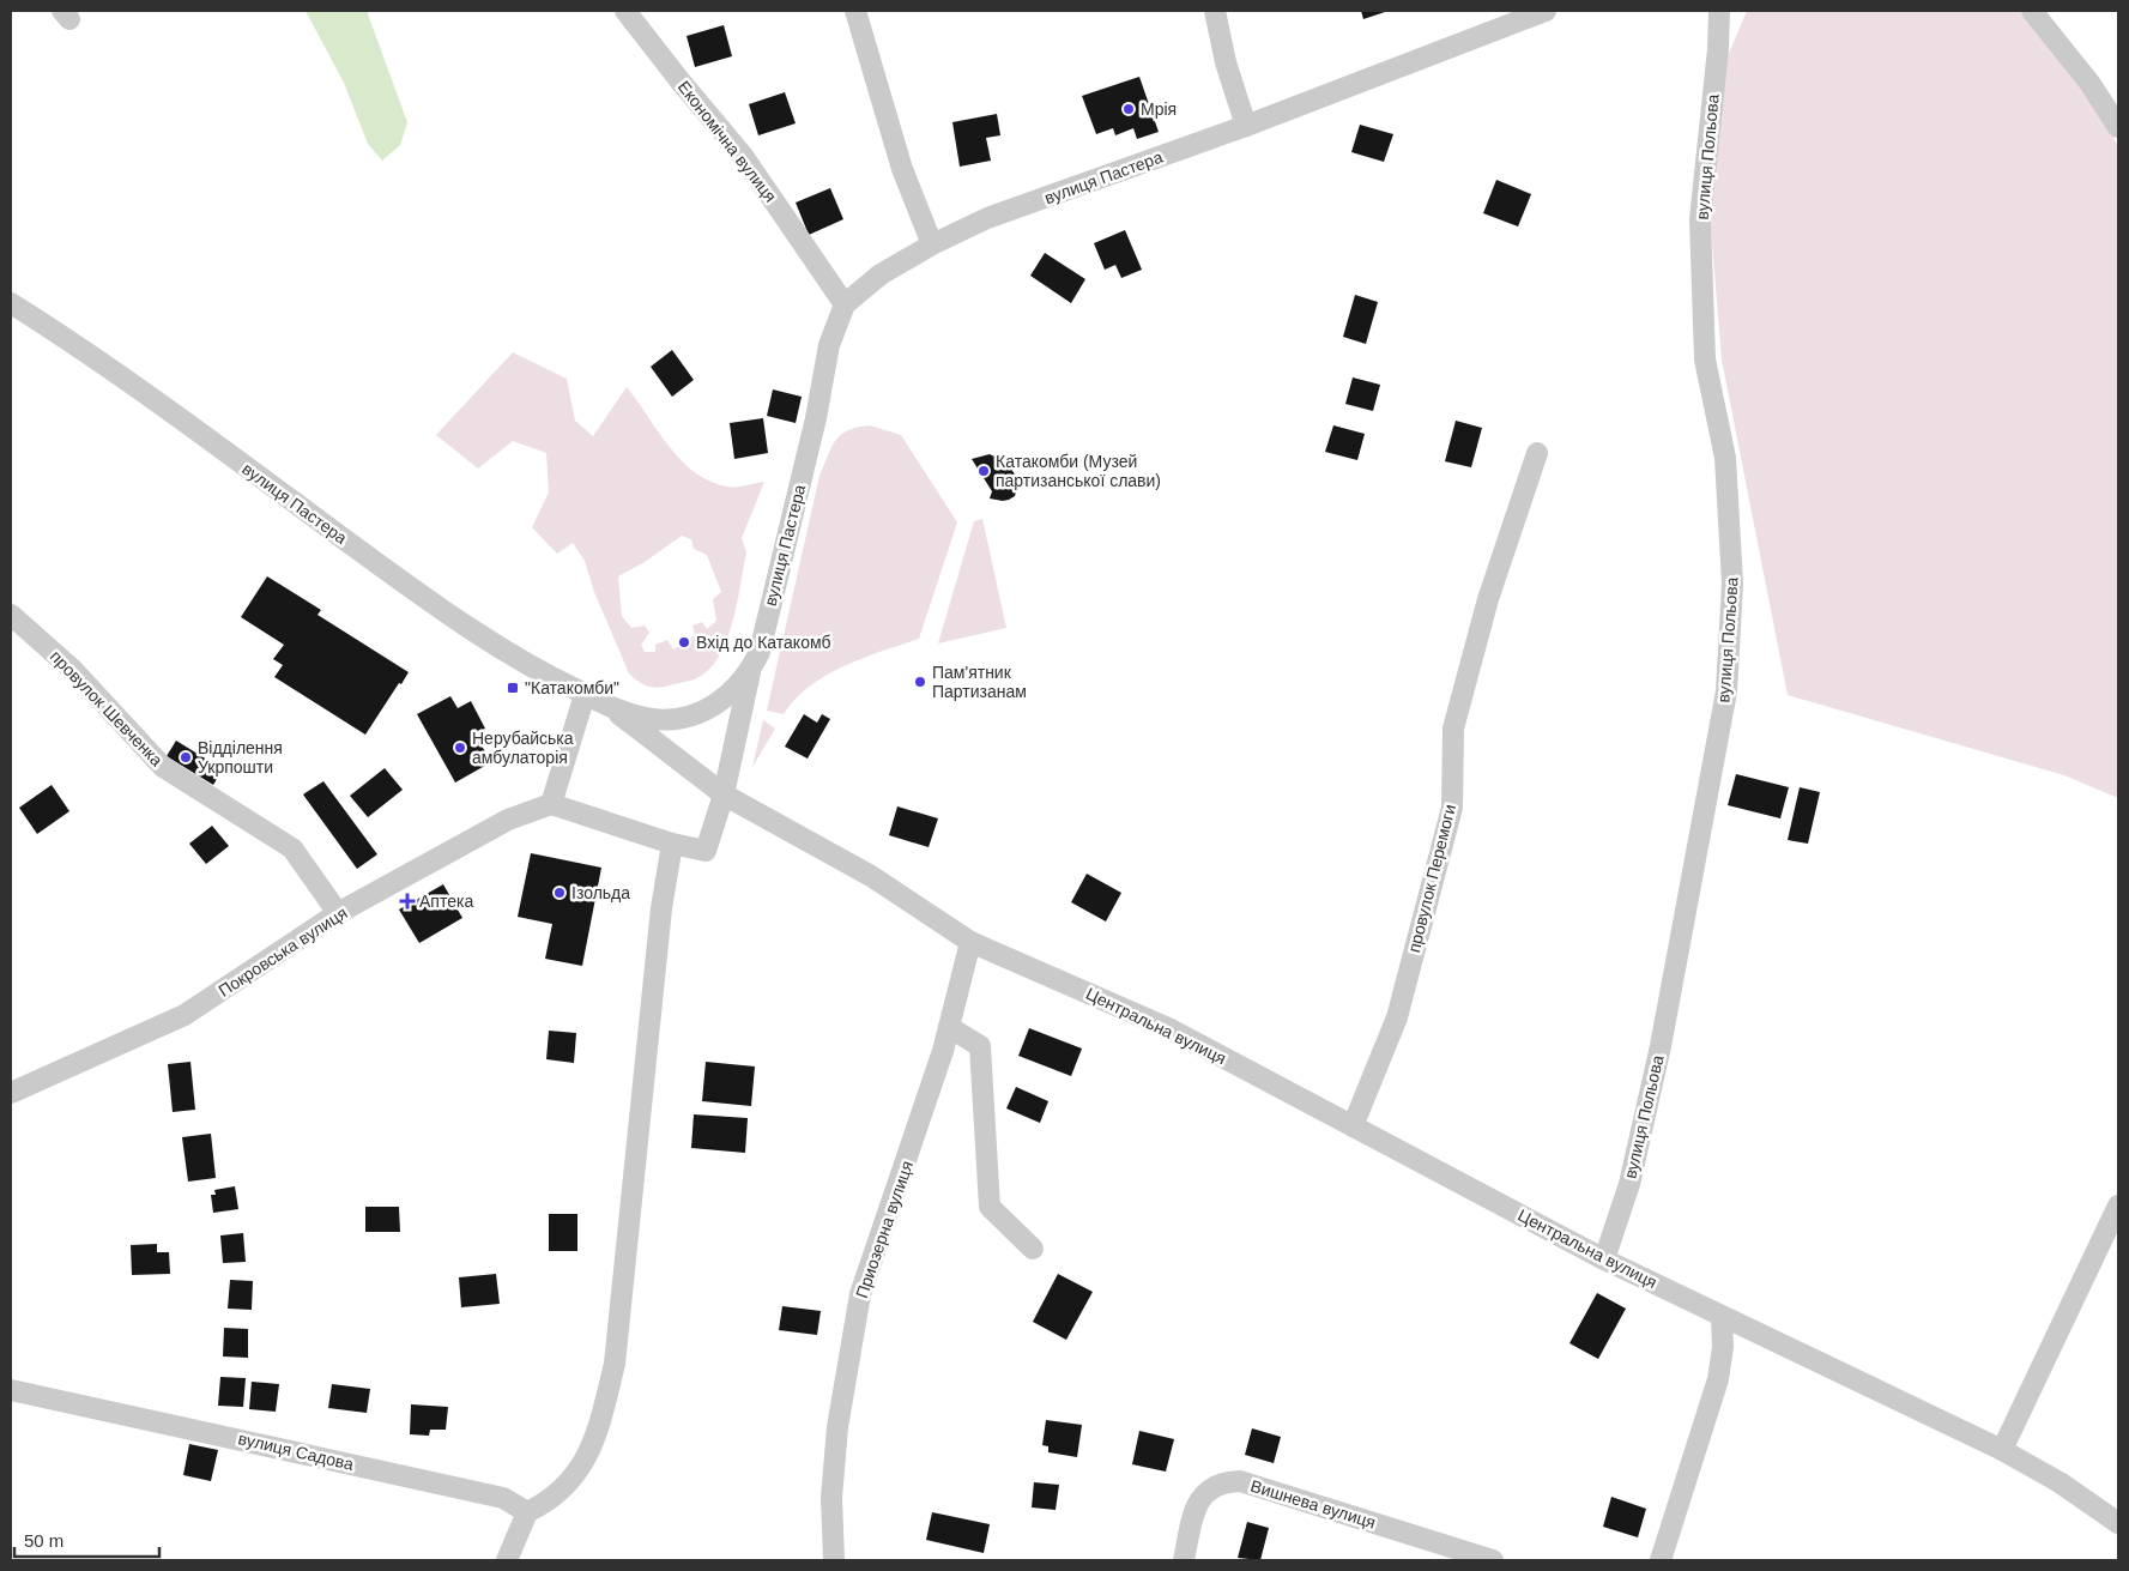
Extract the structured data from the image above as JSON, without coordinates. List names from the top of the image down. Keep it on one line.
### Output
{"streets":{"street":["Економічна вулиця","вулиця Польова","вулиця Пастера","провулок Шевченка","провулок Перемоги","Покровська вулиця","Центральна вулиця","Приозерна вулиця","вулиця Садова","Вишнева вулиця"]},"crossings":[["Економічна вулиця","вулиця Пастера"],["вулиця Польова","Центральна вулиця"],["вулиця Пастера","Центральна вулиця"],["провулок Шевченка","Покровська вулиця"],["провулок Перемоги","Центральна вулиця"],["Центральна вулиця","Приозерна вулиця"]],"places":{"other":["Мрія","Катакомби (Музей партизанської слави)","Вхід до Катакомб","Пам'ятник Партизанам","Нерубайська амбулаторія","Відділення Укрпошти","Ізольда"],"transit":["\"Катакомби\""],"health":["Аптека"]},"scale_bar":"50 m"}
